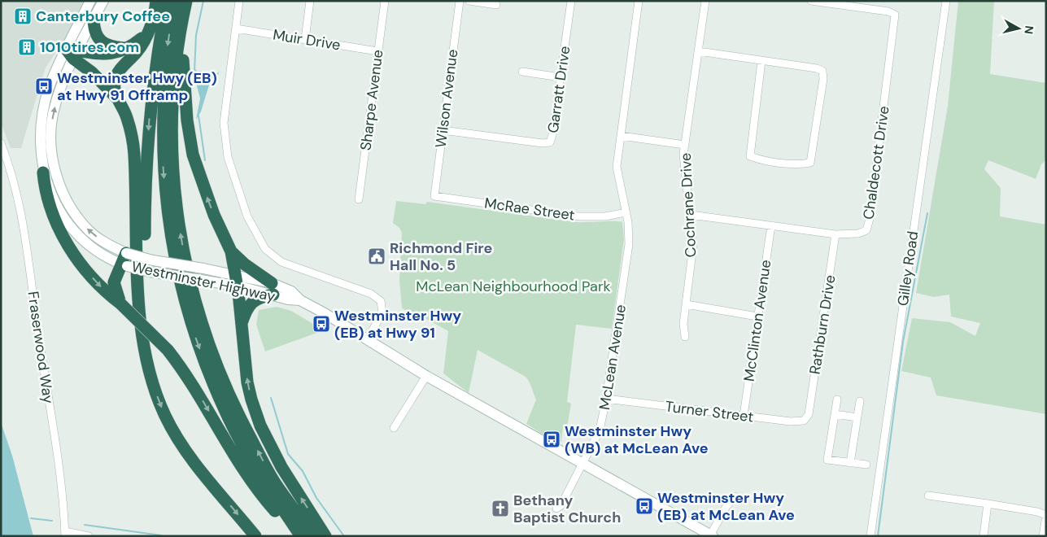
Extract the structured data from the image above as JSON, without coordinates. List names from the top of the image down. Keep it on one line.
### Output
{"streets":{"main road":["Westminster Highway"],"street":["Muir Drive","Garratt Drive","Wilson Avenue","Sharpe Avenue","Chaldecott Drive","Cochrane Drive","McRae Street","Gilley Road","McClinton Avenue","Rathburn Drive","Fraserwood Way","McLean Avenue","Turner Street"]},"crossings":[["Muir Drive","Sharpe Avenue"],["Garratt Drive","Wilson Avenue"],["Wilson Avenue","McRae Street"],["Chaldecott Drive","Cochrane Drive"],["Chaldecott Drive","McClinton Avenue"],["Chaldecott Drive","Rathburn Drive"],["McRae Street","McLean Avenue"],["Westminster Highway","McLean Avenue"],["McClinton Avenue","Turner Street"],["Rathburn Drive","Turner Street"],["McLean Avenue","Turner Street"]],"parks":["McLean Neighbourhood Park"],"places":{"building":["Canterbury Coffee","1010tires.com"],"bus stop":["Westminster Hwy (EB) at Hwy 91 Offramp","Westminster Hwy (EB) at Hwy 91","Westminster Hwy (WB) at McLean Ave","Westminster Hwy (EB) at McLean Ave"],"public building":["Richmond Fire Hall No. 5"],"church":["Bethany Baptist Church"]},"north":"right"}
